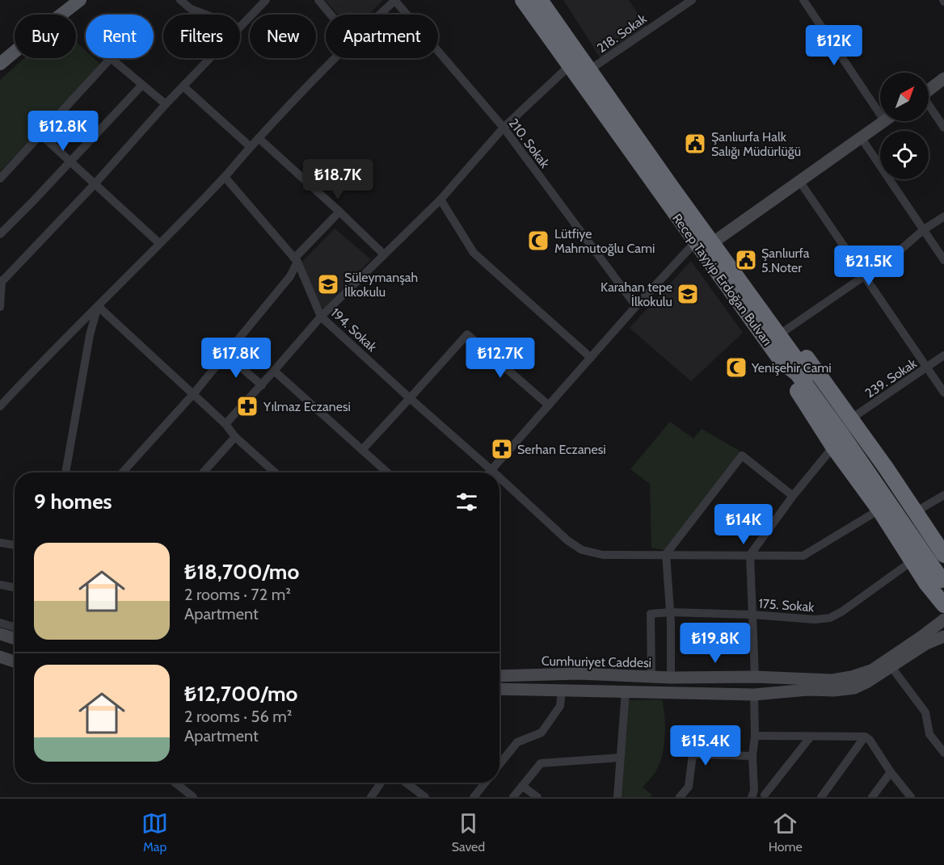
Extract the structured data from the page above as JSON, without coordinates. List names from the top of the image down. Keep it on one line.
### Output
{"streets":{"highway":["Recep Tayyip Erdoğan Bulvarı"],"main road":["Cumhuriyet Caddesi"],"street":["218. Sokak","210. Sokak","194. Sokak","239. Sokak","175. Sokak"]},"crossings":[["218. Sokak","Recep Tayyip Erdoğan Bulvarı"],["175. Sokak","Cumhuriyet Caddesi"]],"places":{"public building":["Şanlıurfa Halk Salığı Müdürlüğü","Şanlıurfa 5.Noter"],"mosque":["Lütfiye Mahmutoğlu Cami","Yenişehir Cami"],"school or university":["Süleymanşah İlkokulu","Karahan tepe İlkokulu"],"pharmacy":["Yılmaz Eczanesi","Serhan Eczanesi"]},"north":"top right","page":{"chip":["Buy","Rent","Filters","New","Apartment"],"price":["₺12K","₺12.8K","₺18.7K","₺21.5K","₺17.8K","₺12.7K","₺14K","₺19.8K","₺15.4K"],"heading":"9 homes","list":[{"name":"₺18,700/mo","note":"2 rooms · 72 m² · Apartment"},{"name":"₺12,700/mo","note":"2 rooms · 56 m² · Apartment"}],"tabs":["Map","Saved","Home"]}}
